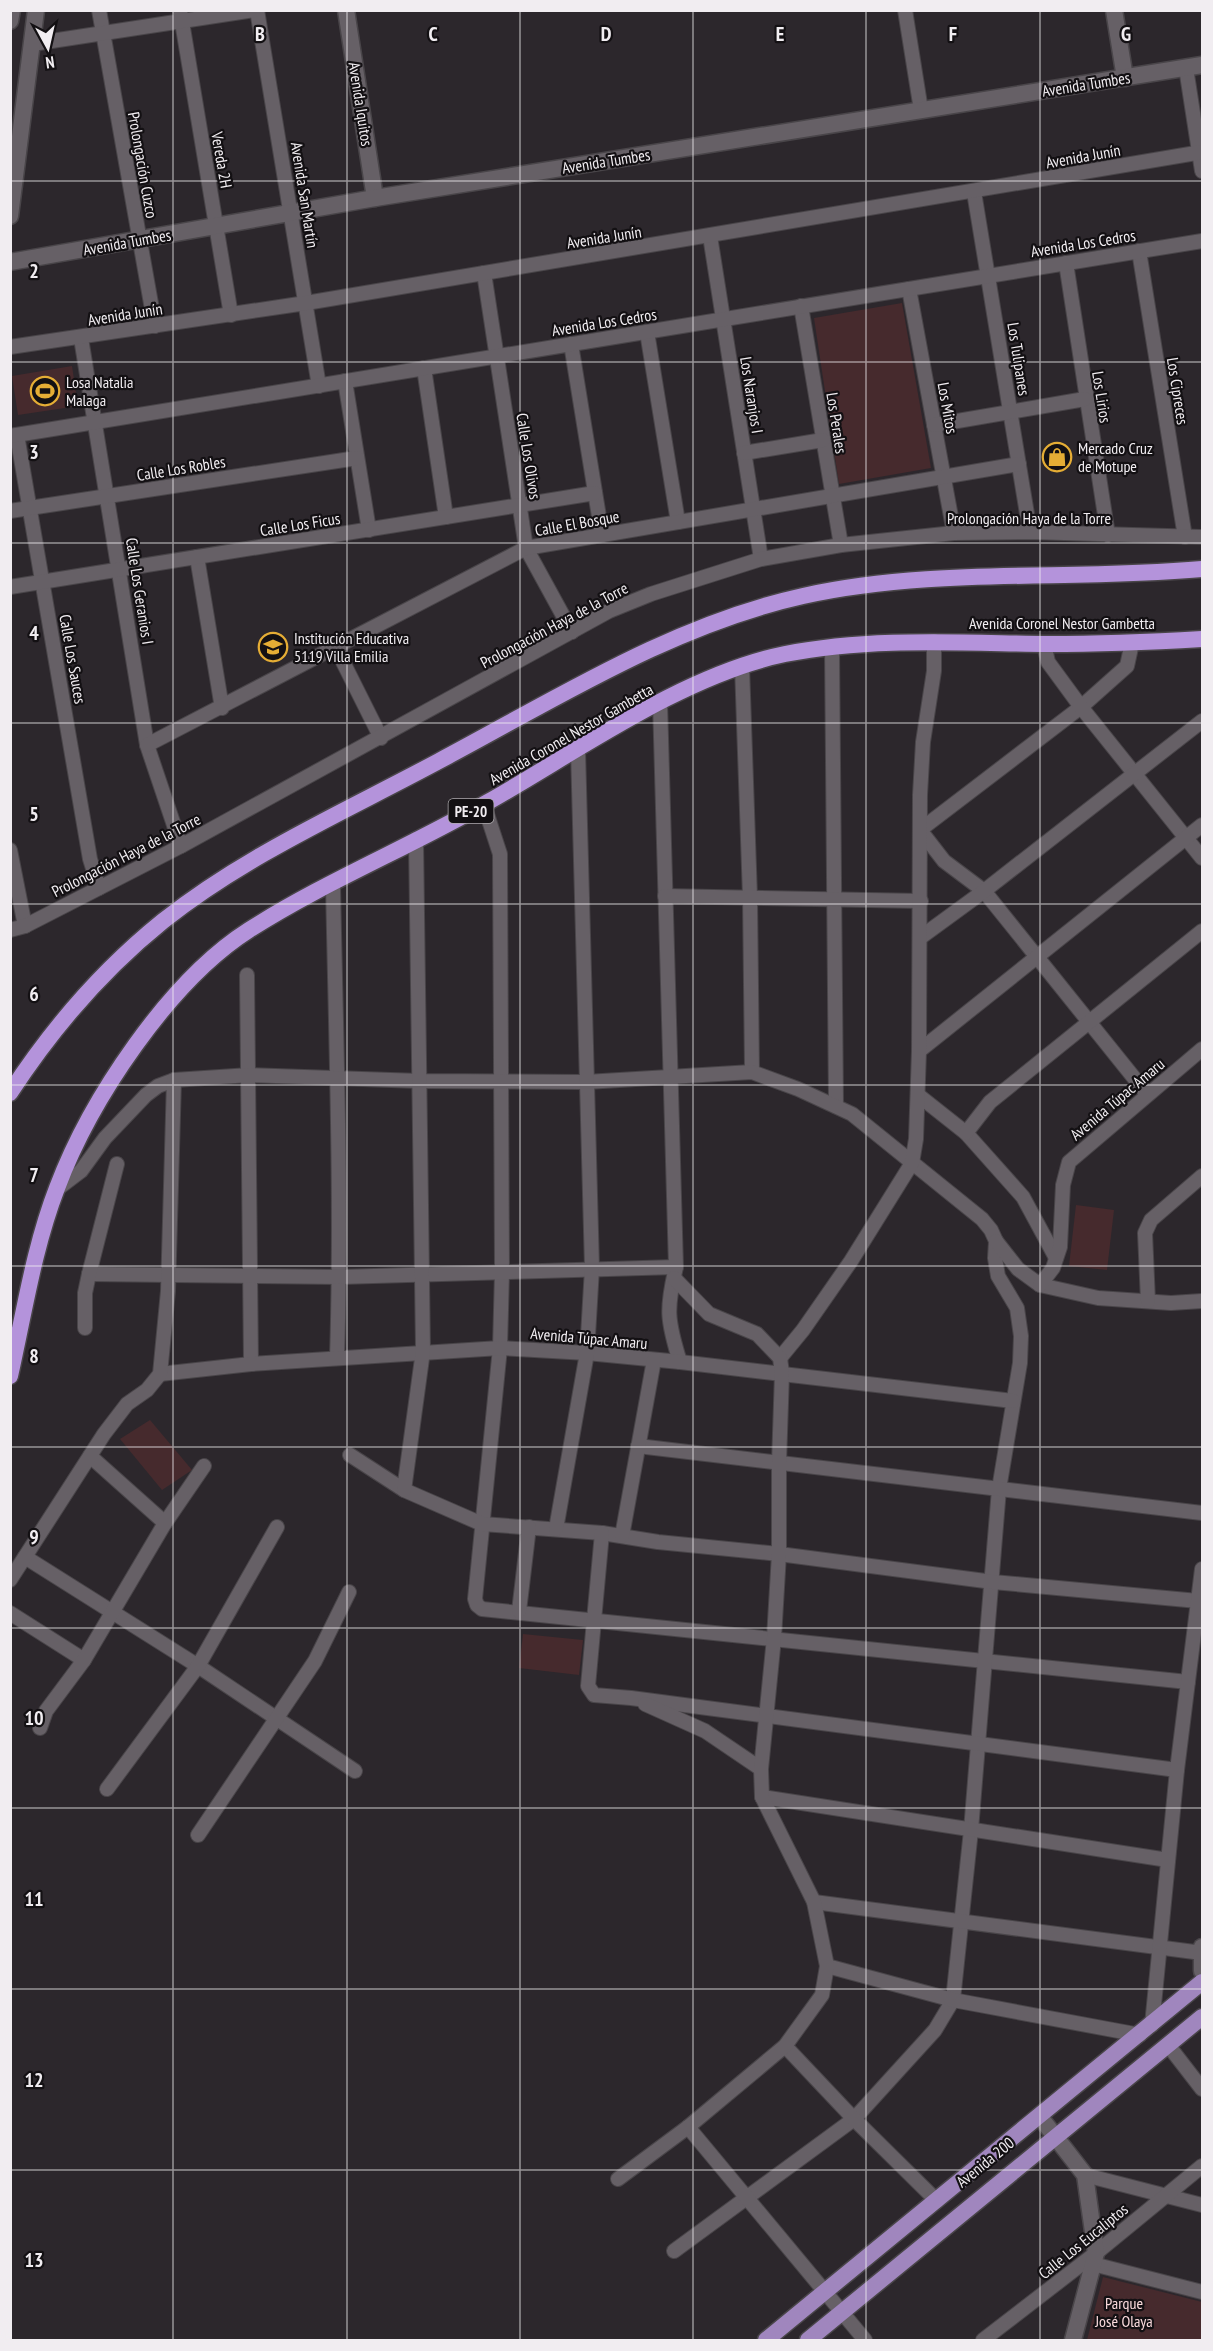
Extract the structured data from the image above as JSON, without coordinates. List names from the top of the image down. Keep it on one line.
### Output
{"streets":{"highway":["Avenida Coronel Nestor Gambetta","PE-20"],"main road":["Avenida 200"],"street":["Avenida Tumbes","Avenida Iquitos","Avenida Junín","Vereda 2H","Prolongación Cuzco","Avenida San Martín","Avenida Los Cedros","Los Tulipanes","Los Cipreces","Los Naranjos I","Los Lirios","Los Mitos","Los Perales","Calle Los Olivos","Calle Los Robles","Prolongación Haya de la Torre","Calle El Bosque","Calle Los Ficus","Calle Los Geranios I","Calle Los Sauces","Avenida Túpac Amaru","Calle Los Eucaliptos"]},"crossings":[["Avenida Tumbes","Avenida Iquitos"],["Avenida Tumbes","Vereda 2H"],["Avenida Tumbes","Prolongación Cuzco"],["Avenida Tumbes","Avenida San Martín"],["Avenida Junín","Vereda 2H"],["Avenida Junín","Prolongación Cuzco"],["Avenida Junín","Avenida San Martín"],["Avenida Junín","Los Tulipanes"],["Avenida Junín","Los Naranjos I"],["Avenida Junín","Calle Los Olivos"],["Avenida Junín","Calle Los Geranios I"],["Avenida San Martín","Avenida Los Cedros"],["Avenida Los Cedros","Los Tulipanes"],["Avenida Los Cedros","Los Cipreces"],["Avenida Los Cedros","Los Naranjos I"],["Avenida Los Cedros","Los Lirios"],["Avenida Los Cedros","Los Mitos"],["Avenida Los Cedros","Los Perales"],["Avenida Los Cedros","Calle Los Olivos"],["Avenida Los Cedros","Calle Los Geranios I"],["Avenida Los Cedros","Calle Los Sauces"],["Los Tulipanes","Prolongación Haya de la Torre"],["Los Tulipanes","Calle El Bosque"],["Los Cipreces","Prolongación Haya de la Torre"],["Los Naranjos I","Prolongación Haya de la Torre"],["Los Naranjos I","Calle El Bosque"],["Los Lirios","Prolongación Haya de la Torre"],["Los Mitos","Prolongación Haya de la Torre"],["Los Mitos","Calle El Bosque"],["Los Perales","Prolongación Haya de la Torre"],["Los Perales","Calle El Bosque"],["Calle Los Olivos","Prolongación Haya de la Torre"],["Calle Los Olivos","Calle El Bosque"],["Calle Los Olivos","Calle Los Ficus"],["Calle Los Robles","Calle Los Geranios I"],["Calle Los Robles","Calle Los Sauces"],["Prolongación Haya de la Torre","Calle Los Geranios I"],["Prolongación Haya de la Torre","Calle Los Sauces"],["Calle El Bosque","Calle Los Geranios I"],["Calle Los Ficus","Calle Los Geranios I"],["Calle Los Ficus","Calle Los Sauces"]],"parks":["Parque José Olaya"],"places":{"sports":["Losa Natalia Malaga"],"shop":["Mercado Cruz de Motupe"],"school or university":["Institución Educativa 5119 Villa Emilia"]},"north":"bottom","grid":{"columns":["B","C","D","E","F","G"],"rows":["2","3","4","5","6","7","8","9","10","11","12","13"]}}
